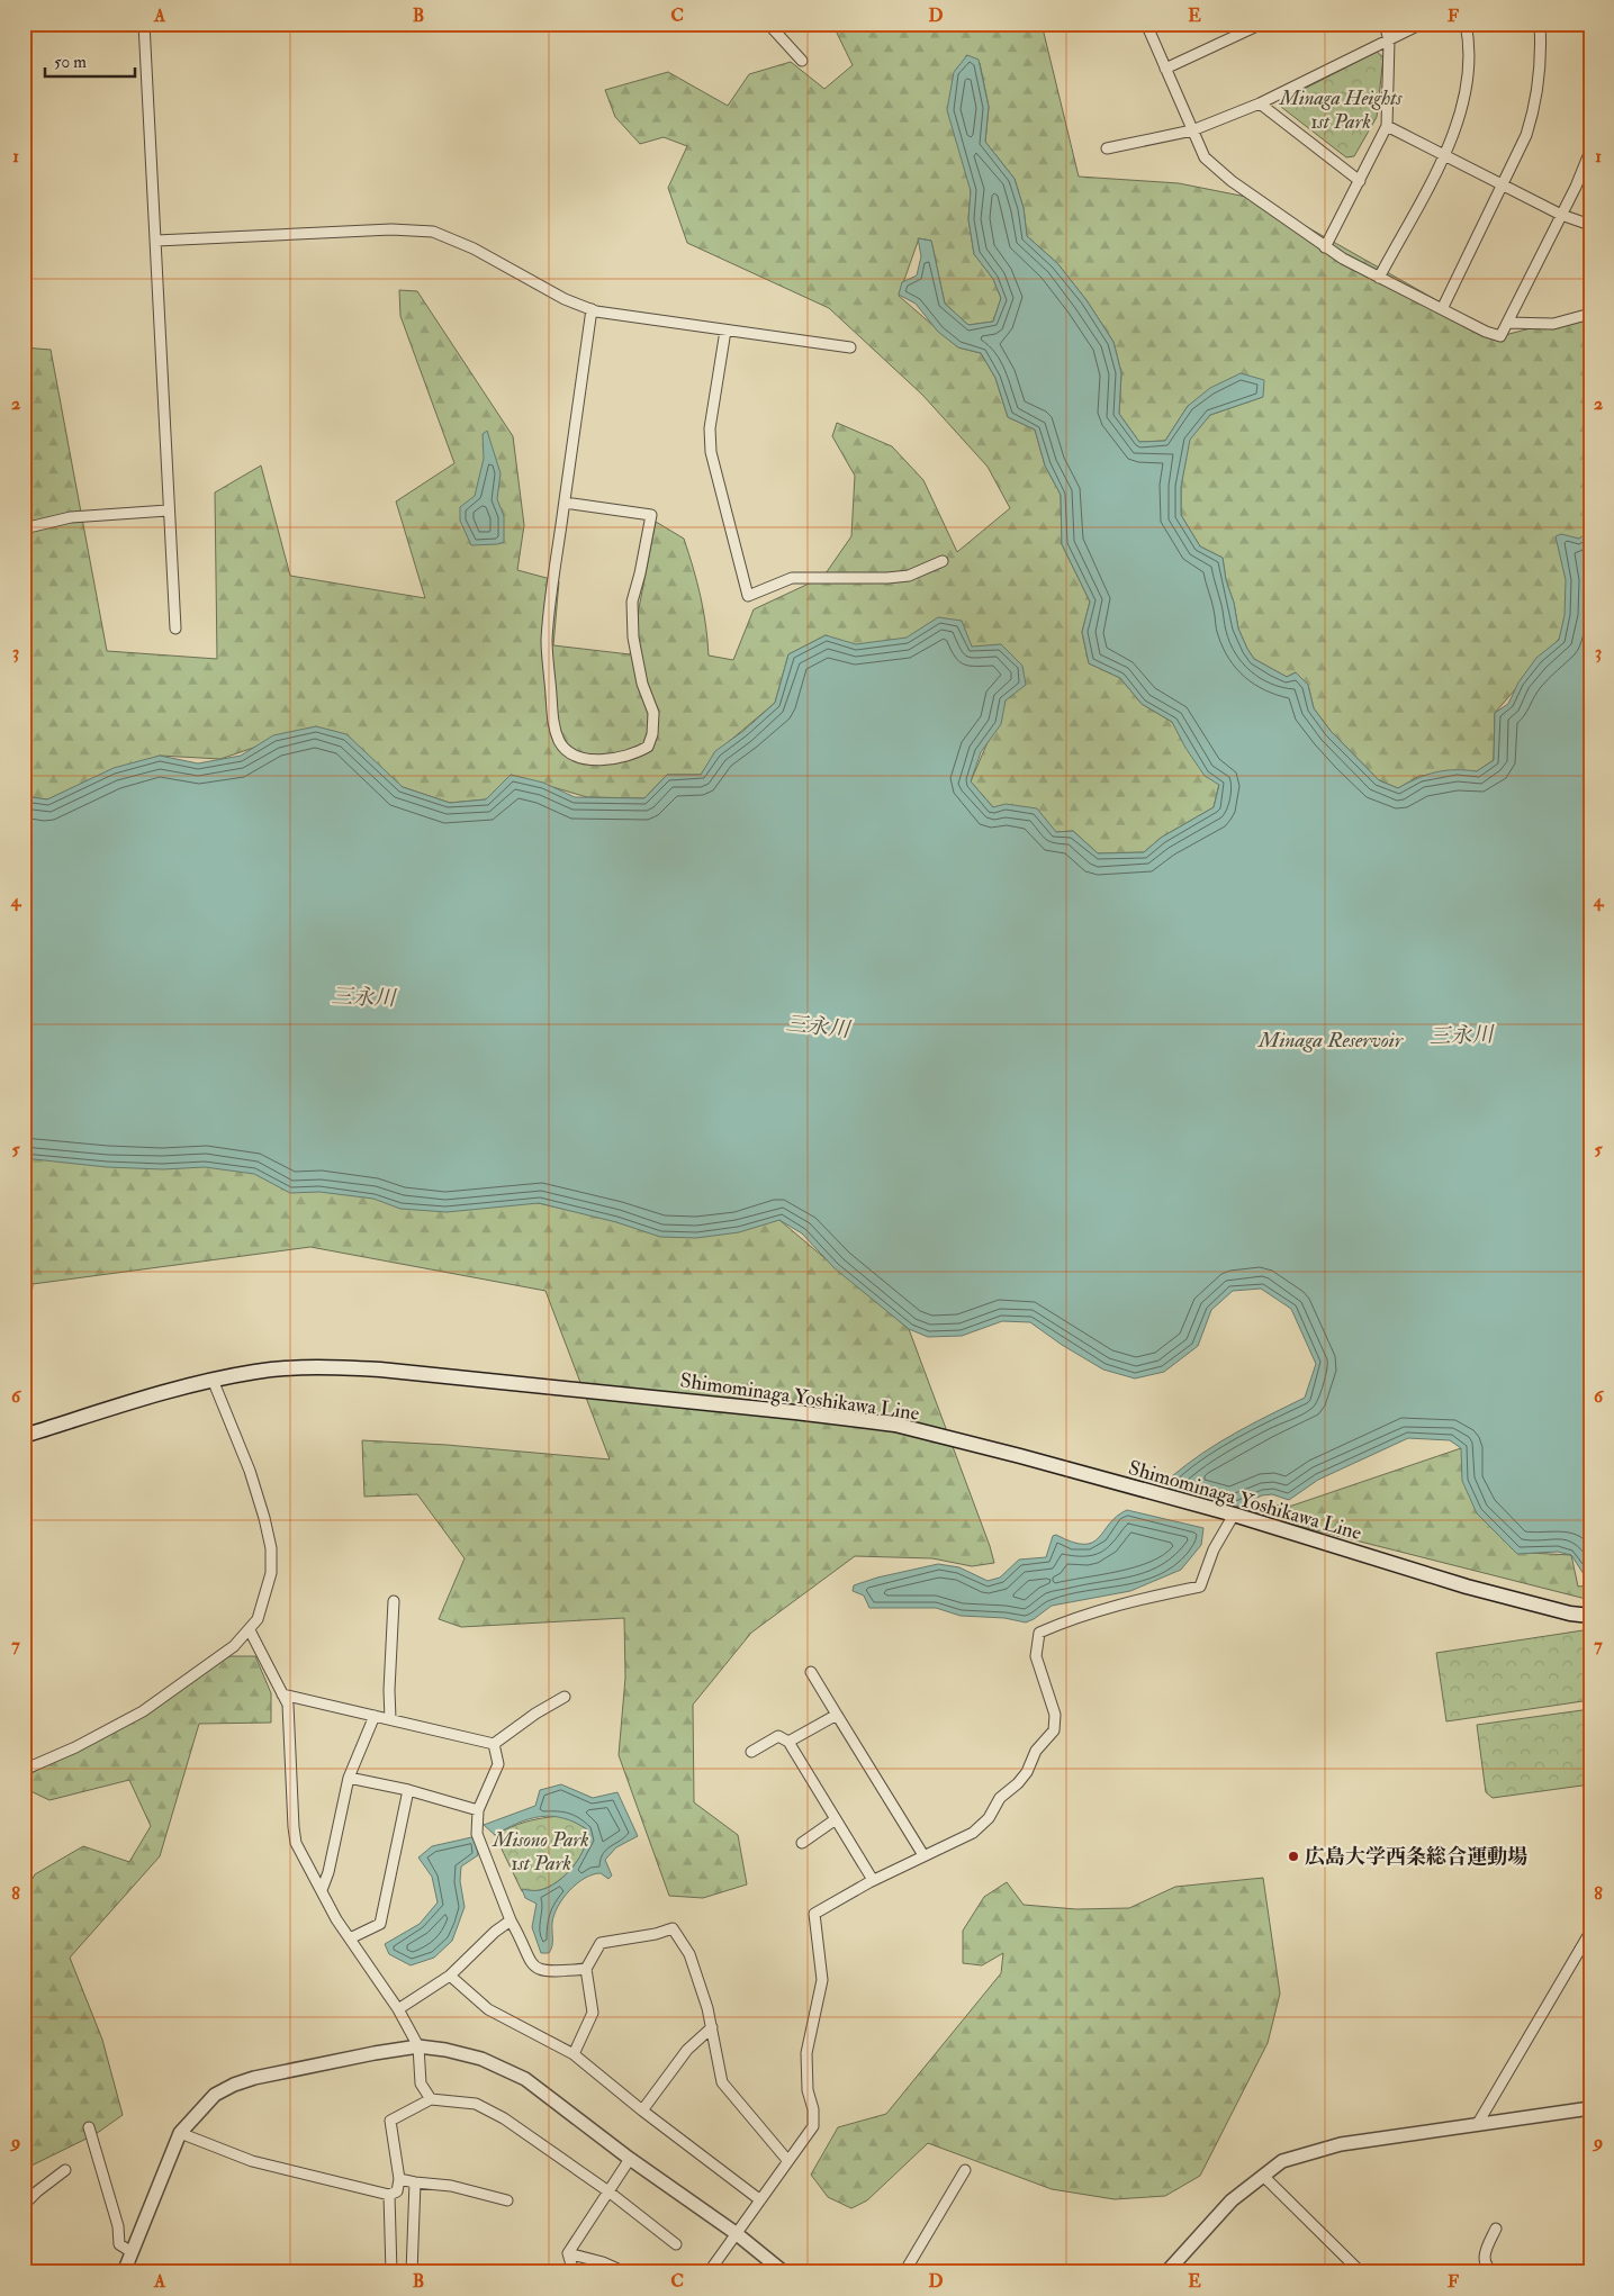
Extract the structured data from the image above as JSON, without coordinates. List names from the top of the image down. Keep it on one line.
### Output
{"streets":{"main road":["Shimominaga Yoshikawa Line"]},"water":["三永川","Minaga Reservoir"],"parks":["Minaga Heights 1st Park","Misono Park 1st Park"],"places":["広島大学西条総合運動場"],"scale_bar":"50 m","grid":{"columns":["A","B","C","D","E","F"],"rows":["1","2","3","4","5","6","7","8","9"]}}
